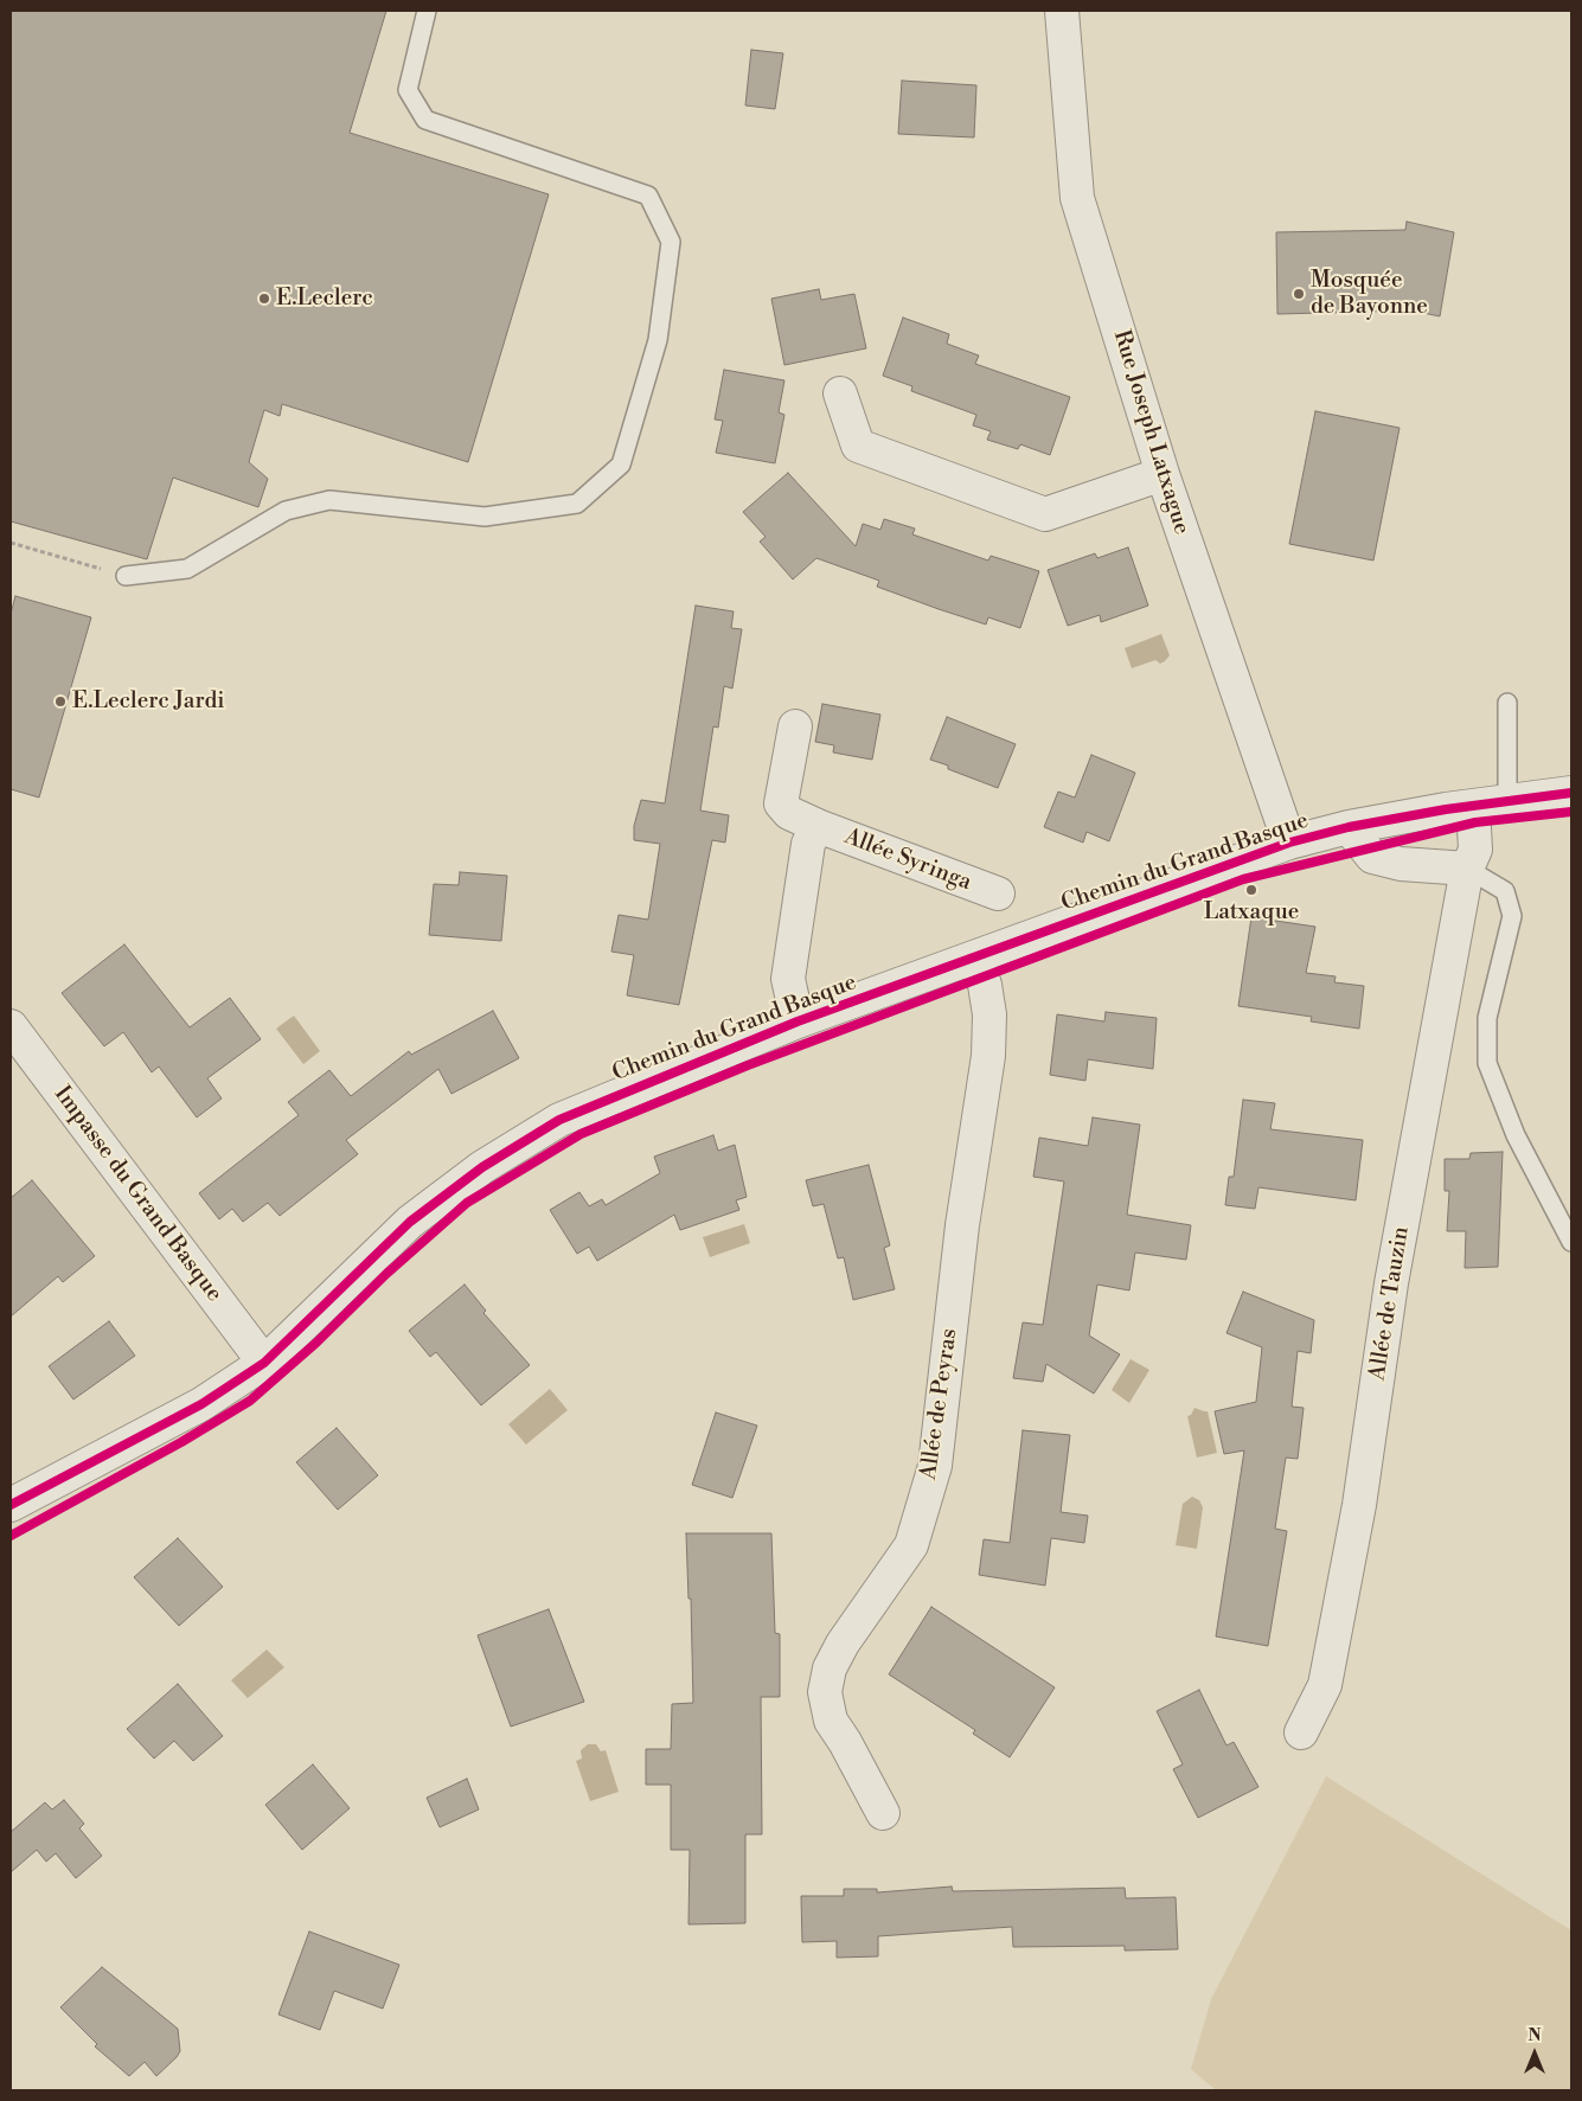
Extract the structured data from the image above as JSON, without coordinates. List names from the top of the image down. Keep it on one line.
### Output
{"streets":{"street":["Rue Joseph Latxague","Allée Syringa","Chemin du Grand Basque","Impasse du Grand Basque","Allée de Tauzin","Allée de Peyras"]},"crossings":[["Rue Joseph Latxague","Chemin du Grand Basque"],["Allée Syringa","Chemin du Grand Basque"],["Chemin du Grand Basque","Impasse du Grand Basque"],["Chemin du Grand Basque","Allée de Tauzin"],["Chemin du Grand Basque","Allée de Peyras"]],"places":["Mosquée de Bayonne","E.Leclerc","E.Leclerc Jardi","Latxaque"],"north":"top"}
